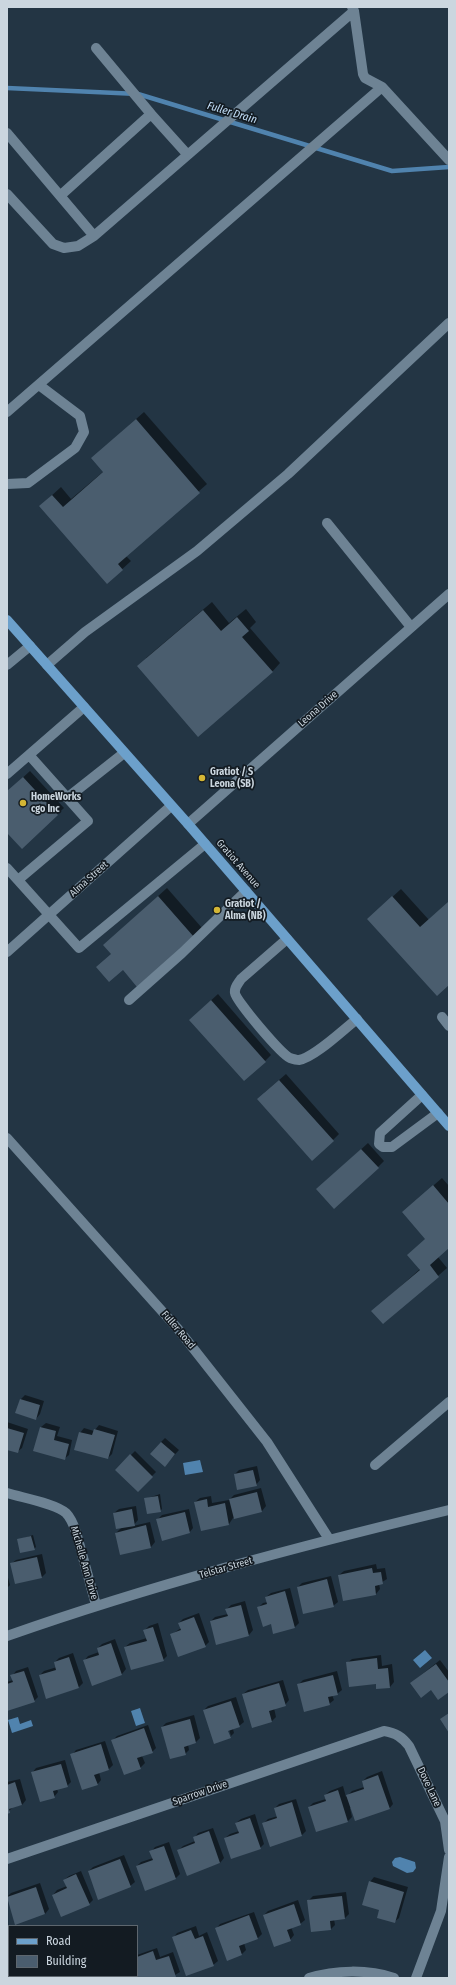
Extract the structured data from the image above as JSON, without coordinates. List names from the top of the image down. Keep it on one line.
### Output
{"streets":{"main road":["Gratiot Avenue"],"street":["Leona Drive","Alma Street","Fuller Road","Michelle Ann Drive","Telstar Street","Dove Lane","Sparrow Drive"]},"crossings":[["Leona Drive","Gratiot Avenue"],["Gratiot Avenue","Alma Street"],["Fuller Road","Telstar Street"],["Michelle Ann Drive","Telstar Street"],["Dove Lane","Sparrow Drive"]],"water":["Fuller Drain"],"places":["Gratiot / S Leona (SB)","HomeWorks cgo Inc","Gratiot / Alma (NB)"],"legend":["Road","Building"]}
